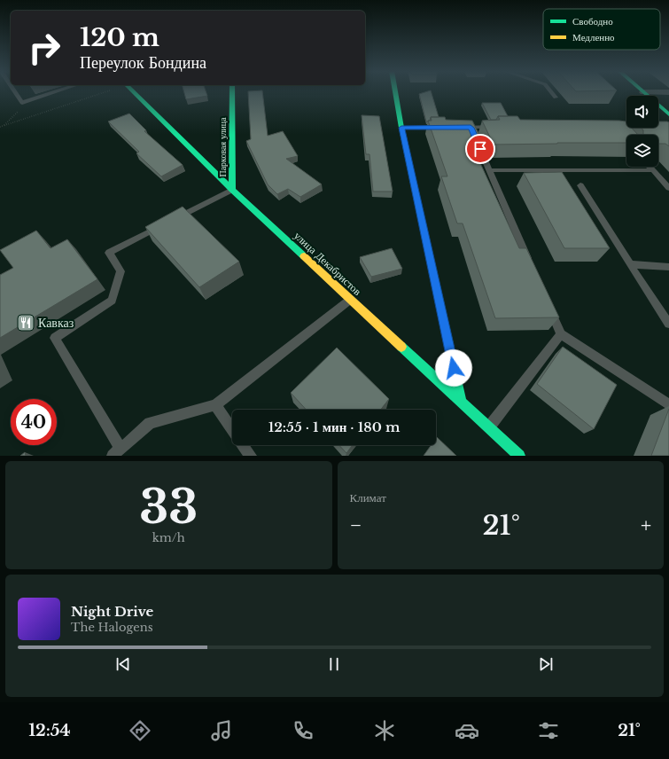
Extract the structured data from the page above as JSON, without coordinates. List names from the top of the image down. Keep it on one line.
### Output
{"streets":{"street":["Парковая улица","улица Декабристов"]},"crossings":[["Парковая улица","улица Декабристов"]],"places":{"restaurant":["Кавказ"]},"legend":["Свободно","Медленно"],"page":{"turn":["120 m","Переулок Бондина"],"limit":"40","trip":"12:55 · 1 мин · 180 m","tile":[["33","km/h"],"Климат"],"heat":["−","21°","+"],"song":["Night Drive","The Halogens"],"tabs":["12:54","21°"]}}
